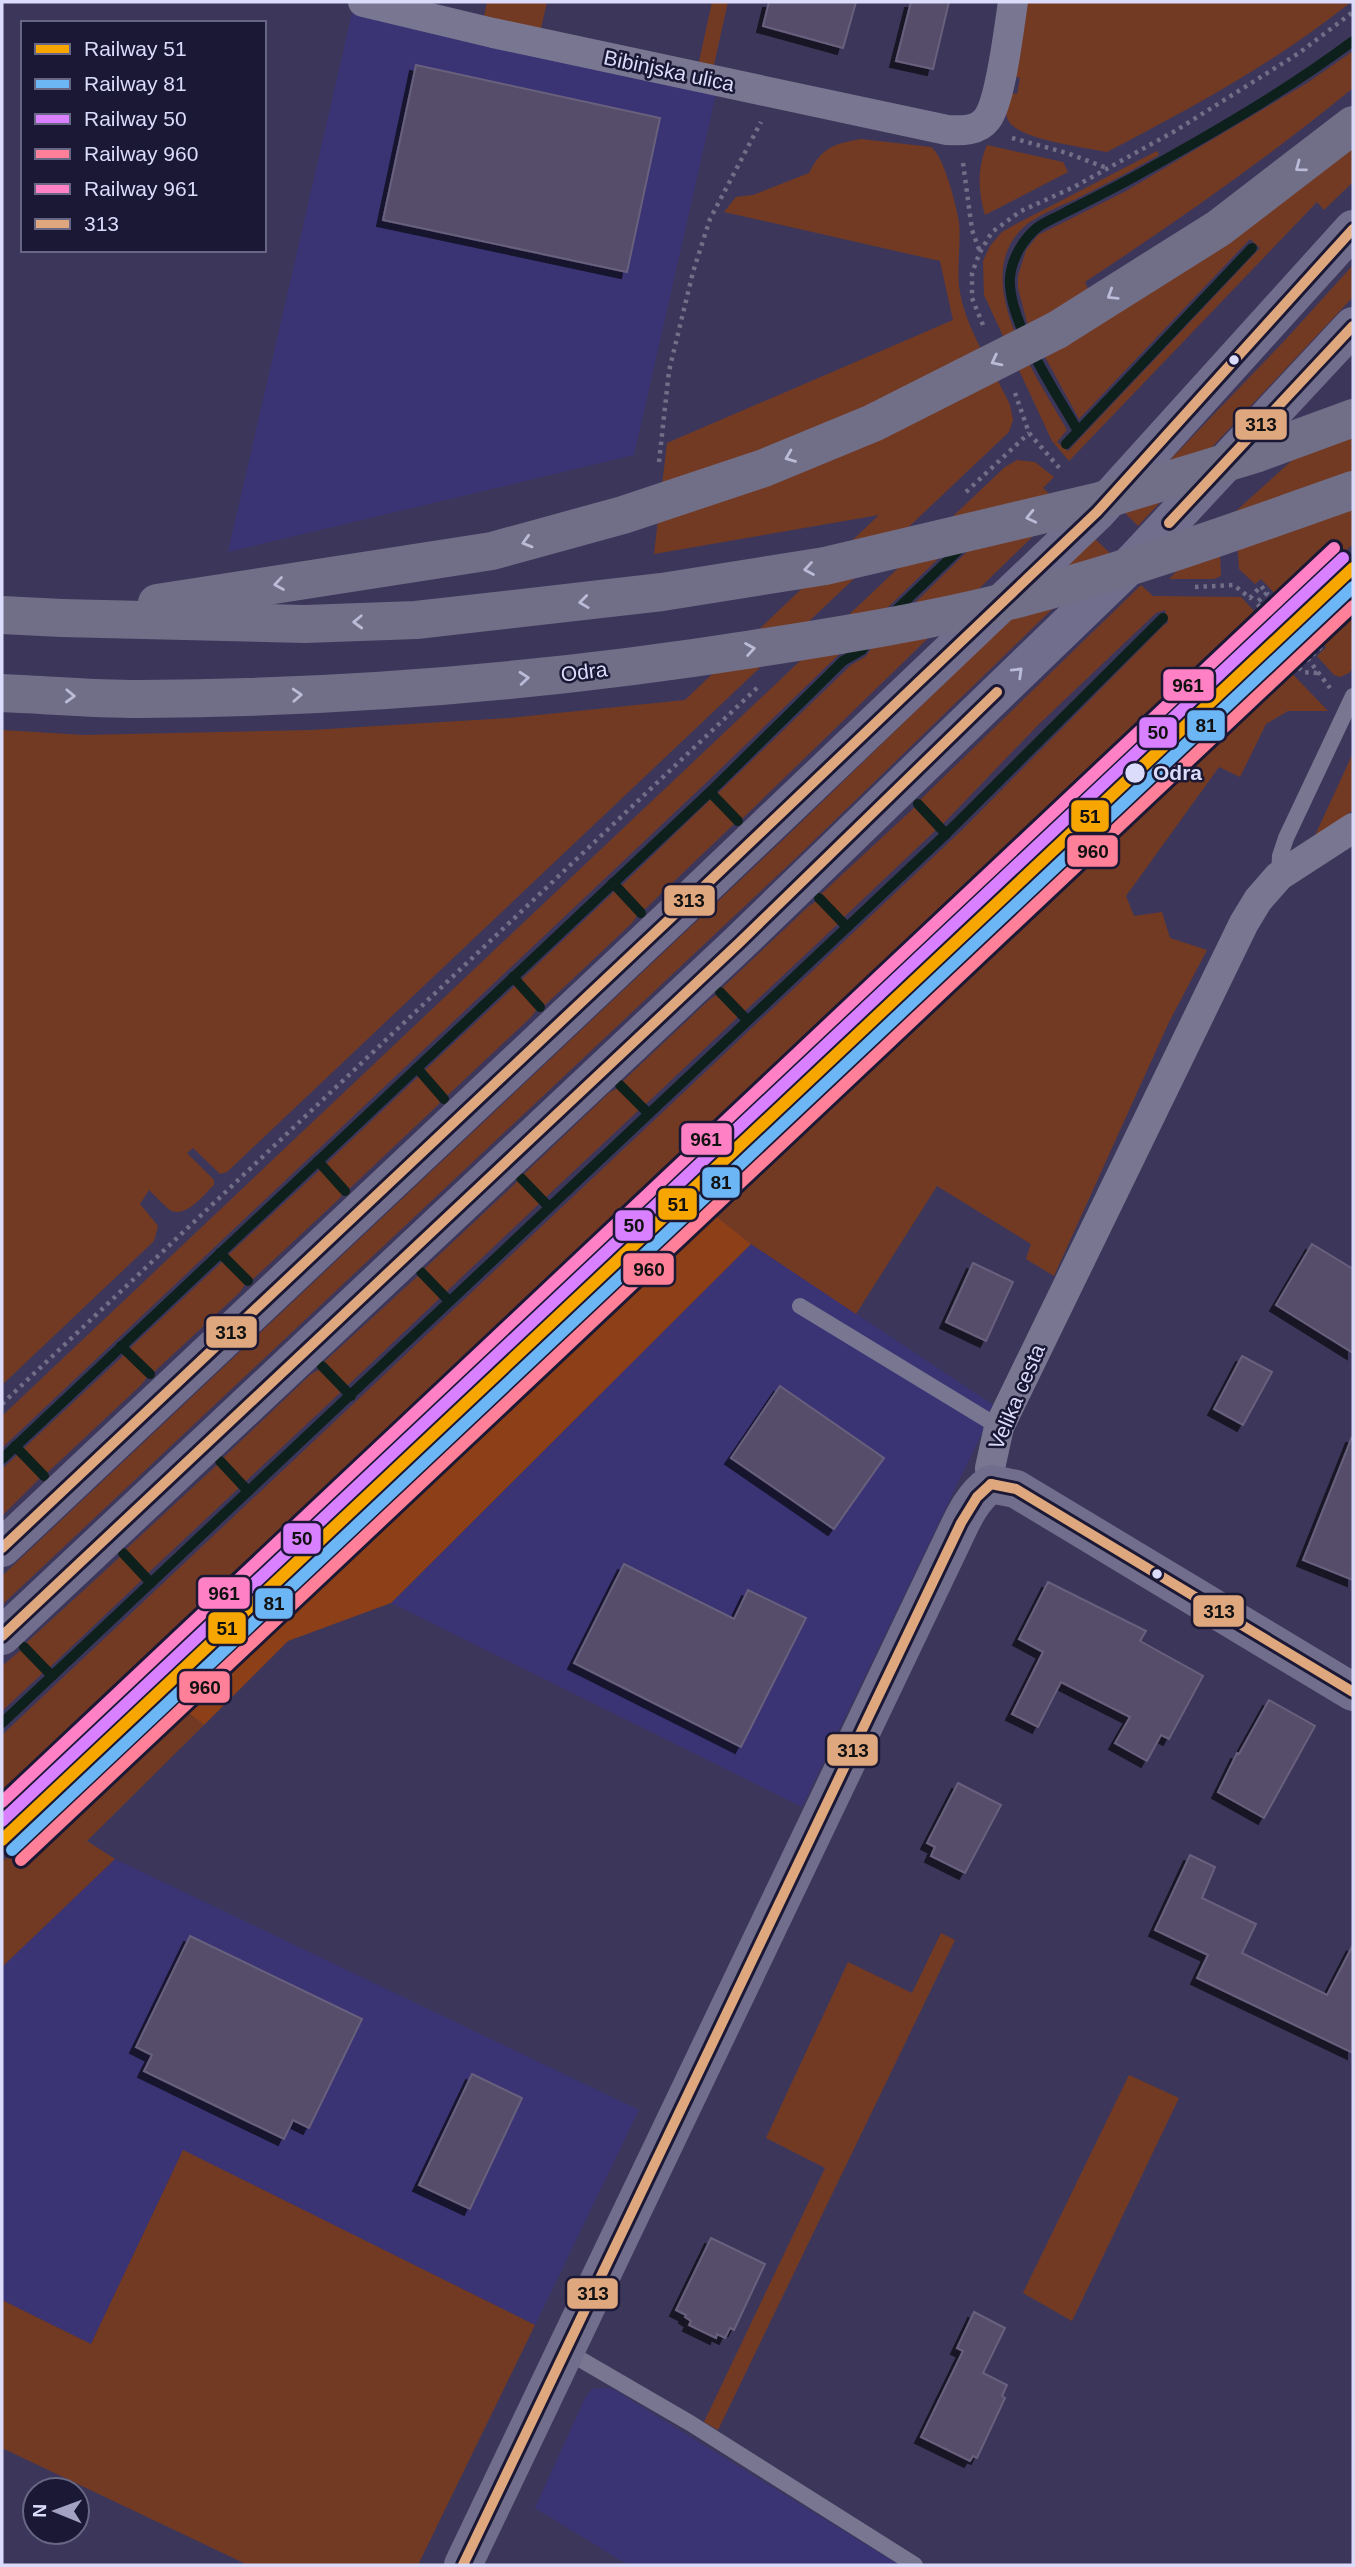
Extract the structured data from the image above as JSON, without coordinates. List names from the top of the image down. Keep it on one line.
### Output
{"streets":{"highway":["Odra"],"street":["Bibinjska ulica","Velika cesta"]},"places":["Odra"],"lines":["transit line 313","rail line 961","rail line 50","rail line 51","rail line 81","rail line 960"],"legend":["Railway 51","Railway 81","Railway 50","Railway 960","Railway 961","313"],"north":"left"}
